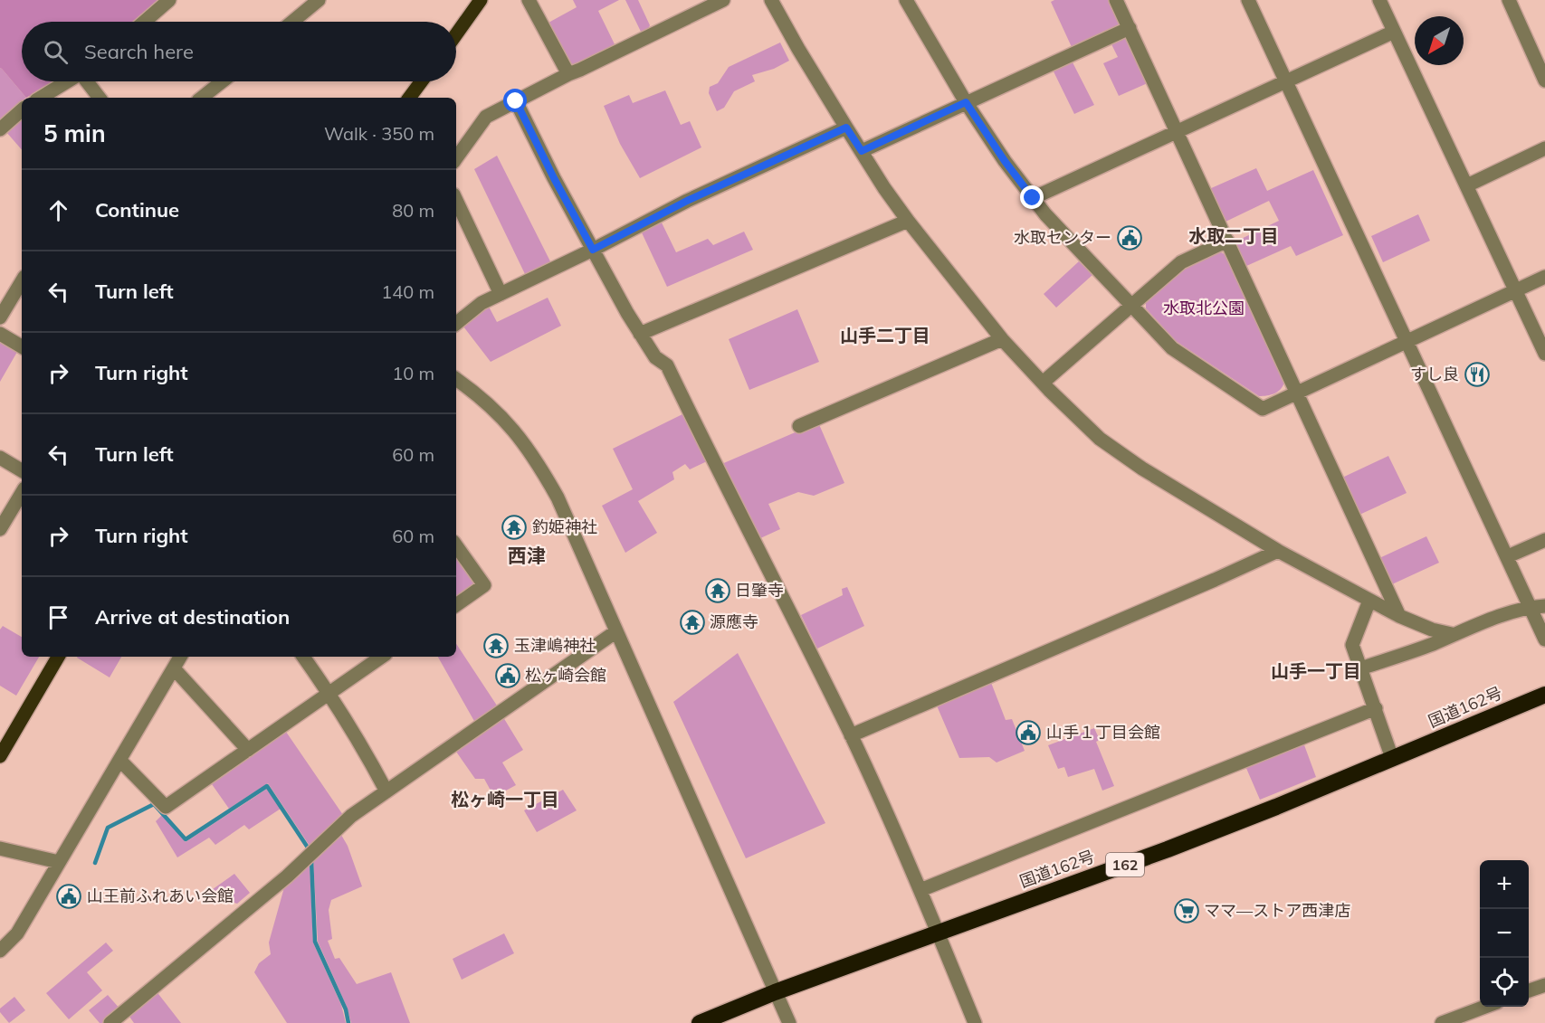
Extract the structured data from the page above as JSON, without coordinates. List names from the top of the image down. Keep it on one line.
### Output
{"streets":{"highway":["国道162号","162"]},"districts":["水取二丁目","山手二丁目","西津","山手一丁目","松ヶ崎一丁目"],"parks":["水取北公園"],"places":{"public building":["水取センター","松ヶ崎会館","山手１丁目会館","山王前ふれあい会館"],"restaurant":["すし良"],"temple":["釣姫神社","日肇寺","源應寺","玉津嶋神社"],"supermarket":["ママ―ストア西津店"]},"north":"bottom left","page":{"search":"Search here","heading":["5 min","Walk · 350 m"],"list":[["Continue","80 m"],["Turn left","140 m"],["Turn right","10 m"],["Turn left","60 m"],["Turn right","60 m"],"Arrive at destination"],"map_buttons":["+","−"]}}
